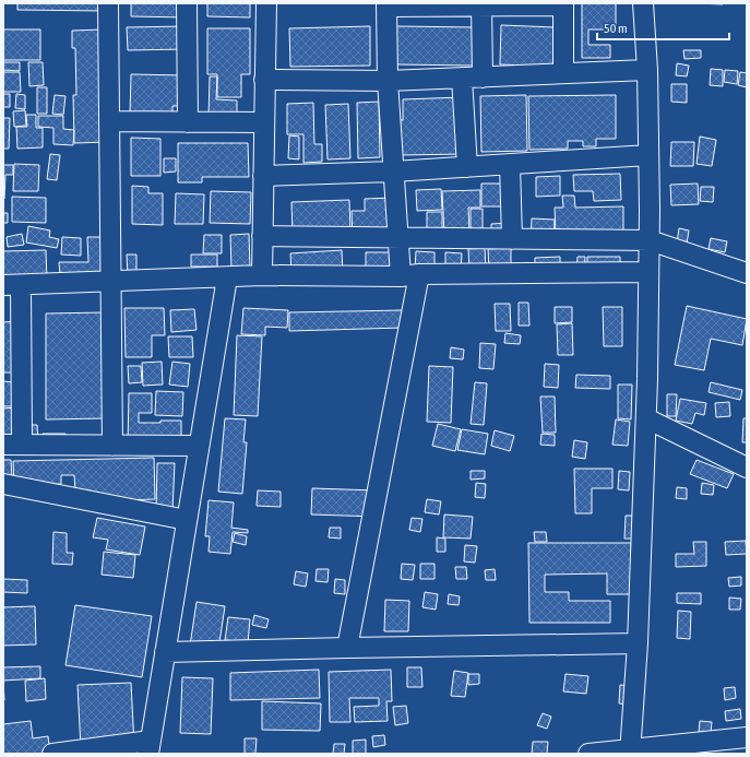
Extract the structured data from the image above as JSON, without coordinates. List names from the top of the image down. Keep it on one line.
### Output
{"scale_bar":"50 m"}
